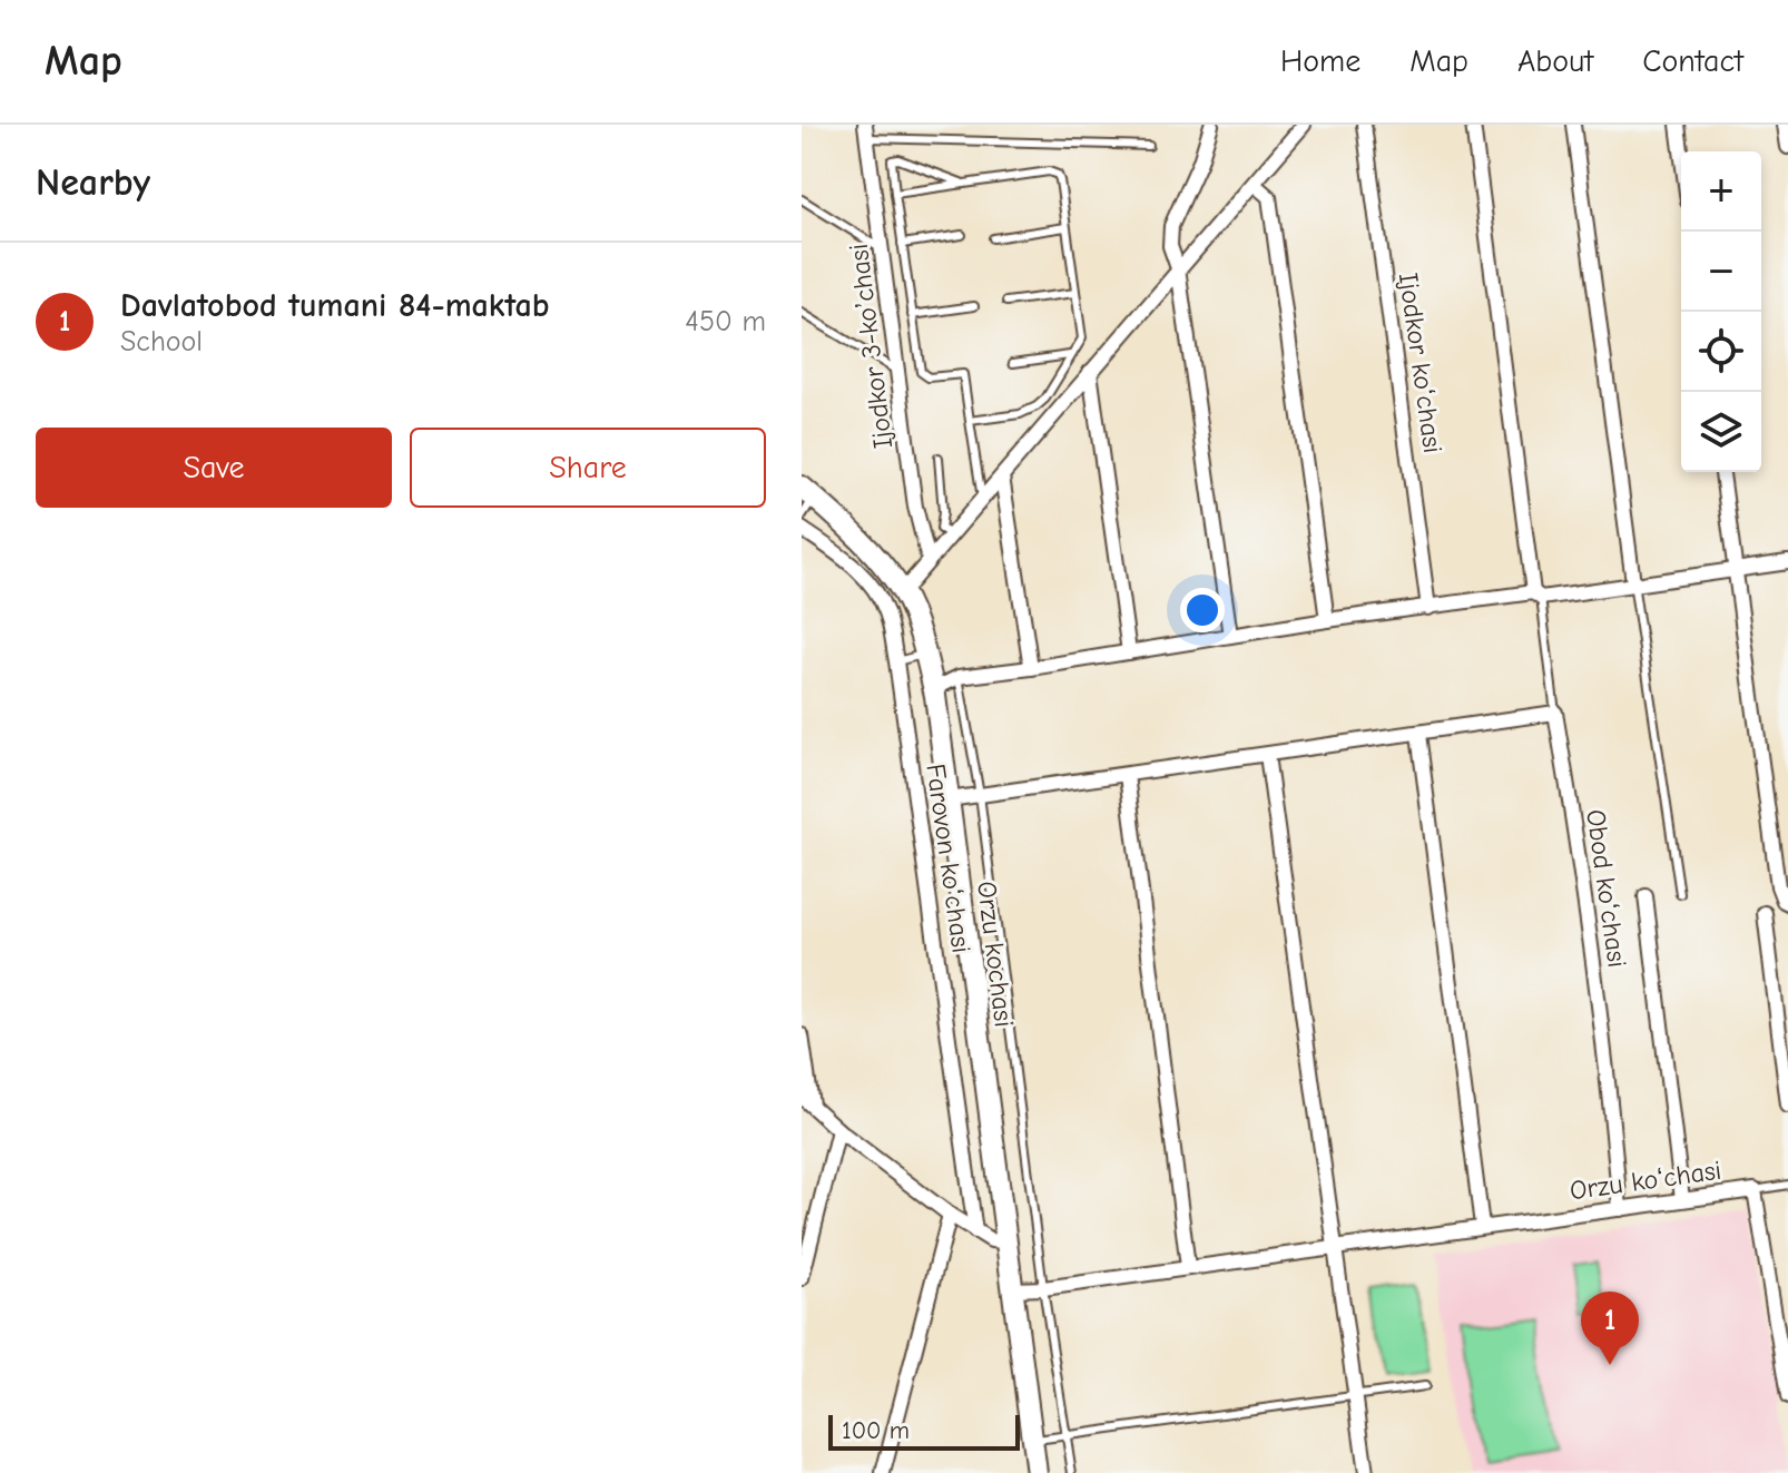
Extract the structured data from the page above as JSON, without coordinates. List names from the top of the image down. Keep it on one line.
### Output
{"streets":{"main road":["Orzu kochasi"],"street":["Ijodkor 3-koʼchasi","Ijodkor koʻchasi","Farovon koʻchasi","Obod koʻchasi","Orzu koʻchasi"]},"crossings":[["Obod koʻchasi","Orzu koʻchasi"],["Orzu kochasi","Orzu koʻchasi"]],"scale_bar":"100 m","page":{"header":"Map","nav":["Home","Map","About","Contact"],"heading":"Nearby","map_buttons":["+","−"],"list":[{"mark":"1","name":"Davlatobod tumani 84-maktab","note":"School","value":"450 m"}],"buttons":["Save","Share"],"pins":"1","scale":"100 m"}}
